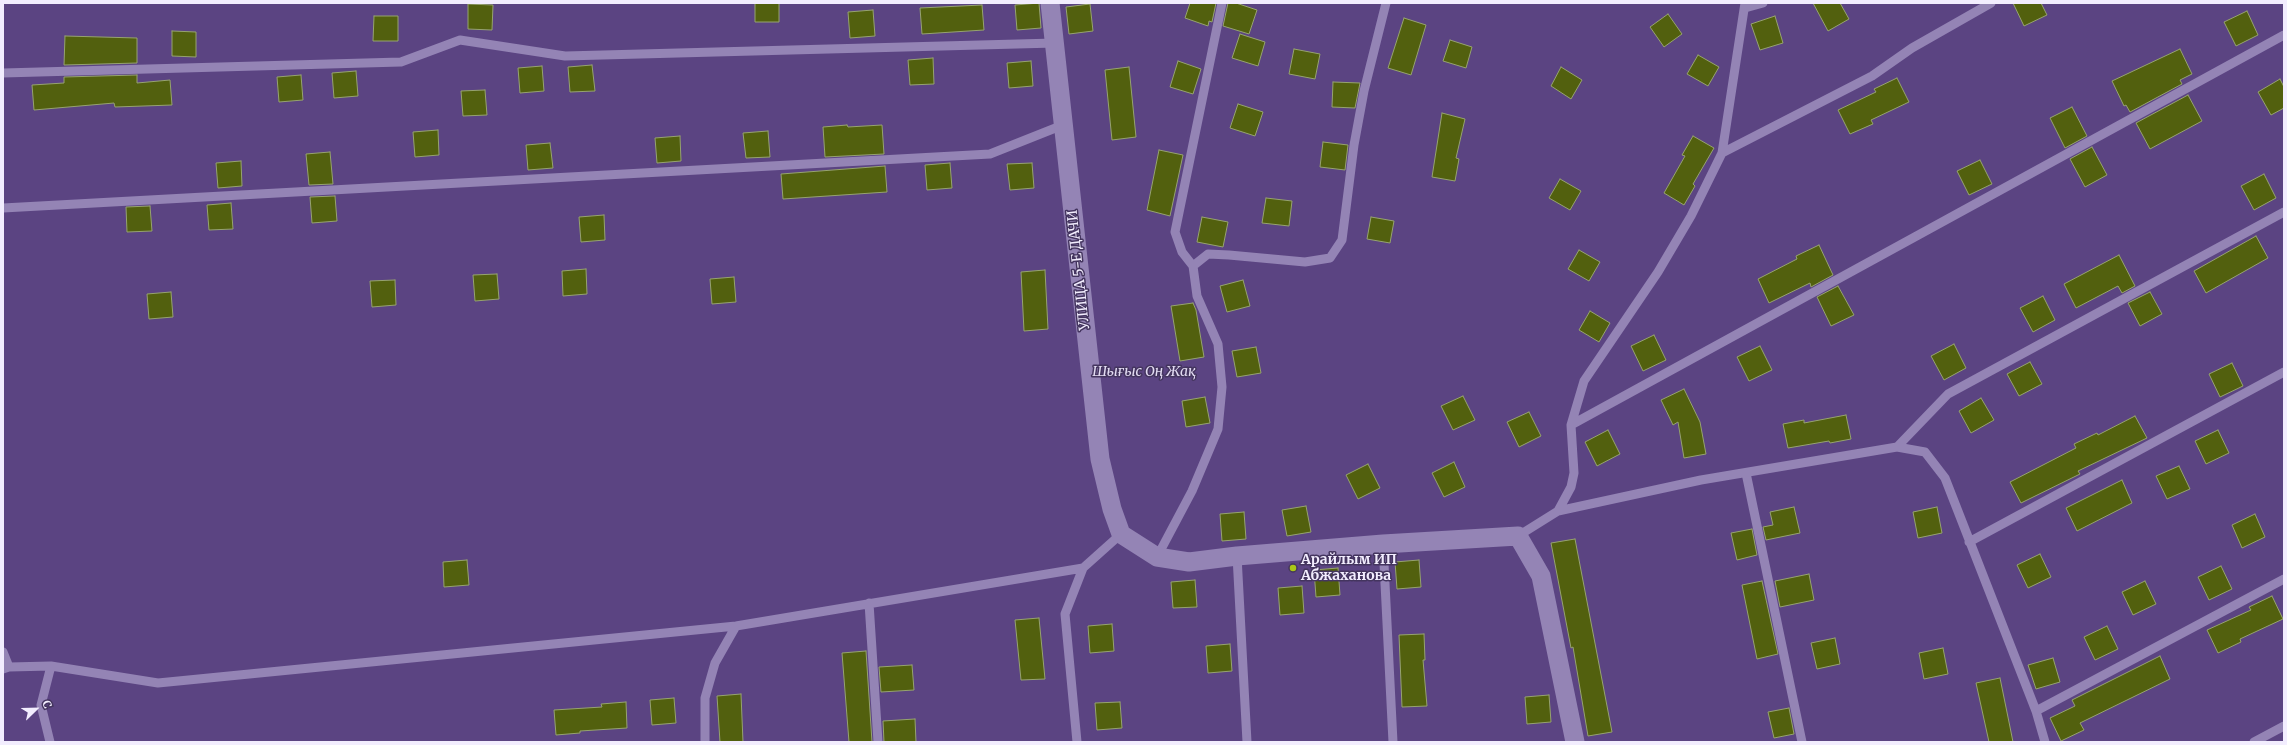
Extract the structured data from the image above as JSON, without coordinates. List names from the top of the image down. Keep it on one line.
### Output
{"streets":{"street":["УЛИЦА 5-Е ДАЧИ"]},"parks":["Шығыс Оң Жақ"],"places":["Арайлым ИП Абжаханова"],"north":"top right"}
